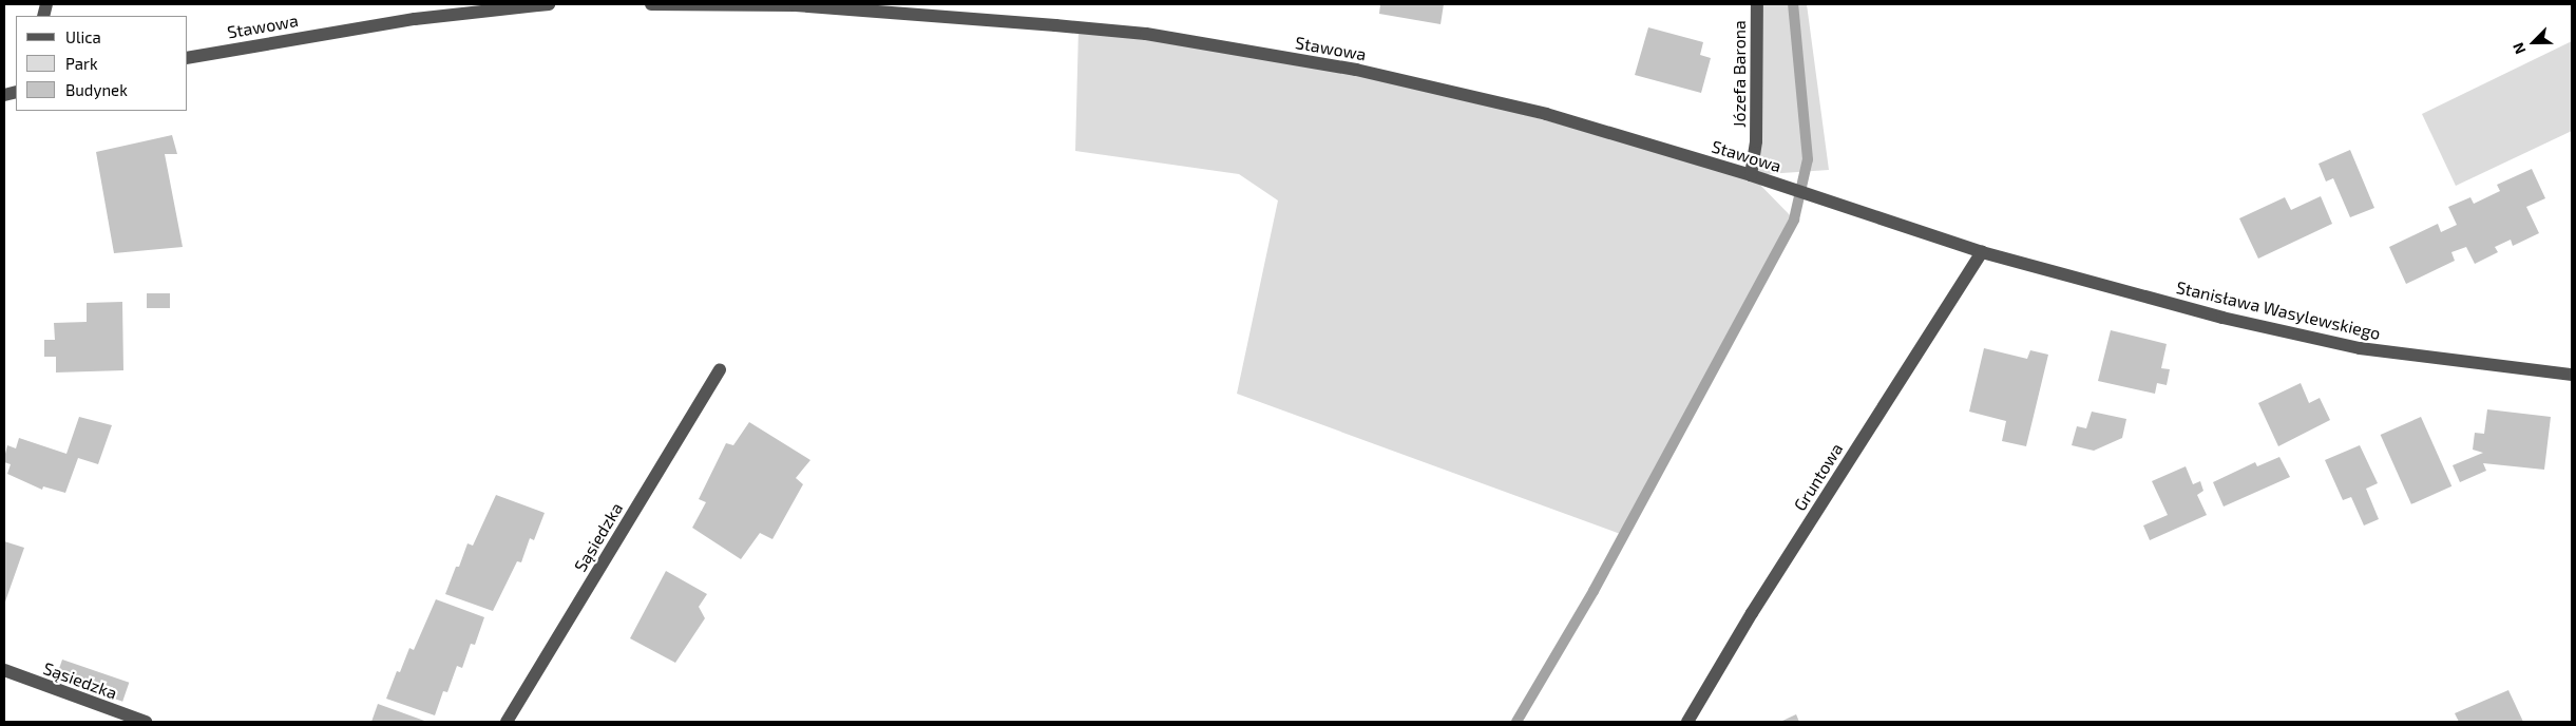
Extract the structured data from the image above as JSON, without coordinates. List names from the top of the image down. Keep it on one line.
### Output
{"streets":{"street":["Stawowa","Józefa Barona","Stanisława Wasylewskiego","Gruntowa","Sąsiedzka"]},"crossings":[["Stawowa","Józefa Barona"],["Stawowa","Stanisława Wasylewskiego"],["Stawowa","Gruntowa"],["Stanisława Wasylewskiego","Gruntowa"]],"legend":["Ulica","Park","Budynek"],"north":"bottom left"}
